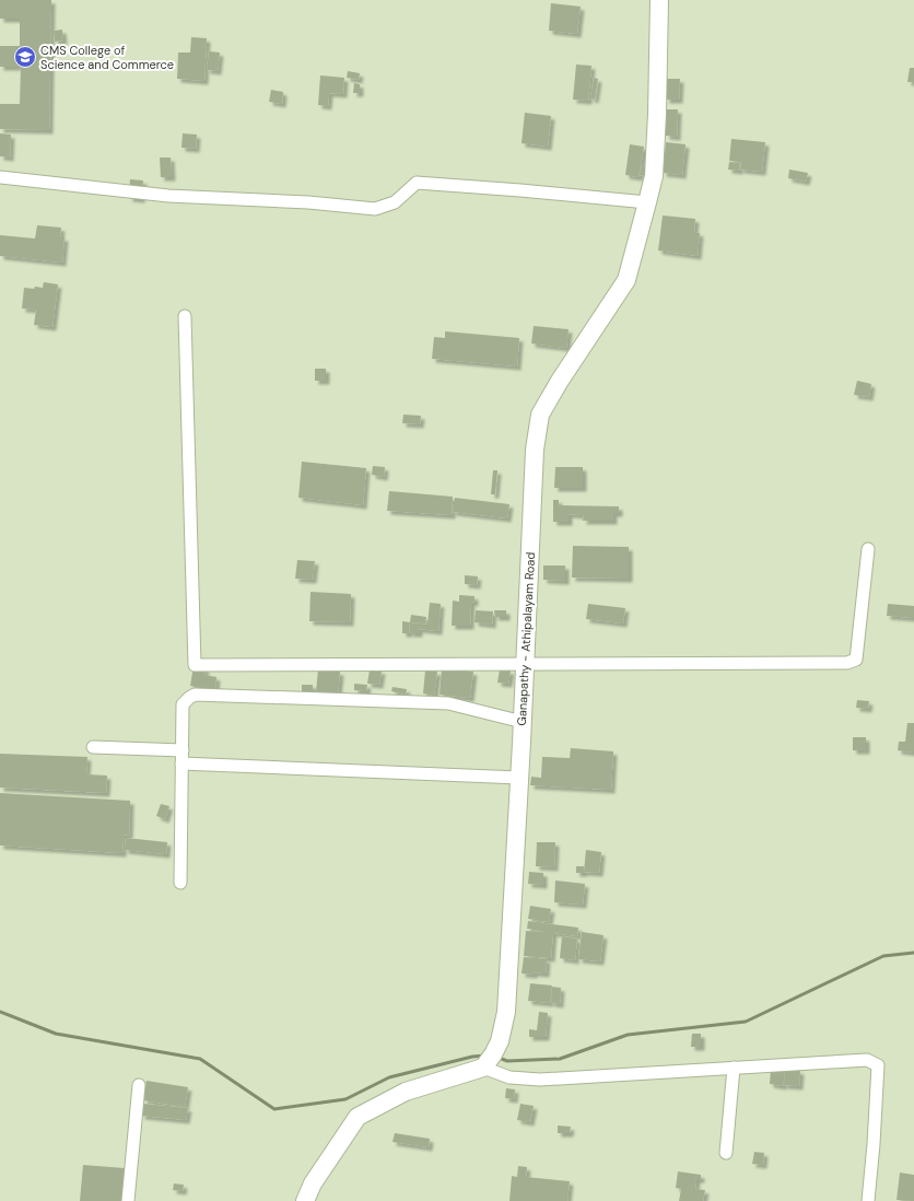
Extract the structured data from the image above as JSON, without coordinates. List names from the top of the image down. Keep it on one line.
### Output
{"streets":{"main road":["Ganapathy - Athipalayam Road"]},"places":{"school or university":["CMS College of Science and Commerce"]}}
